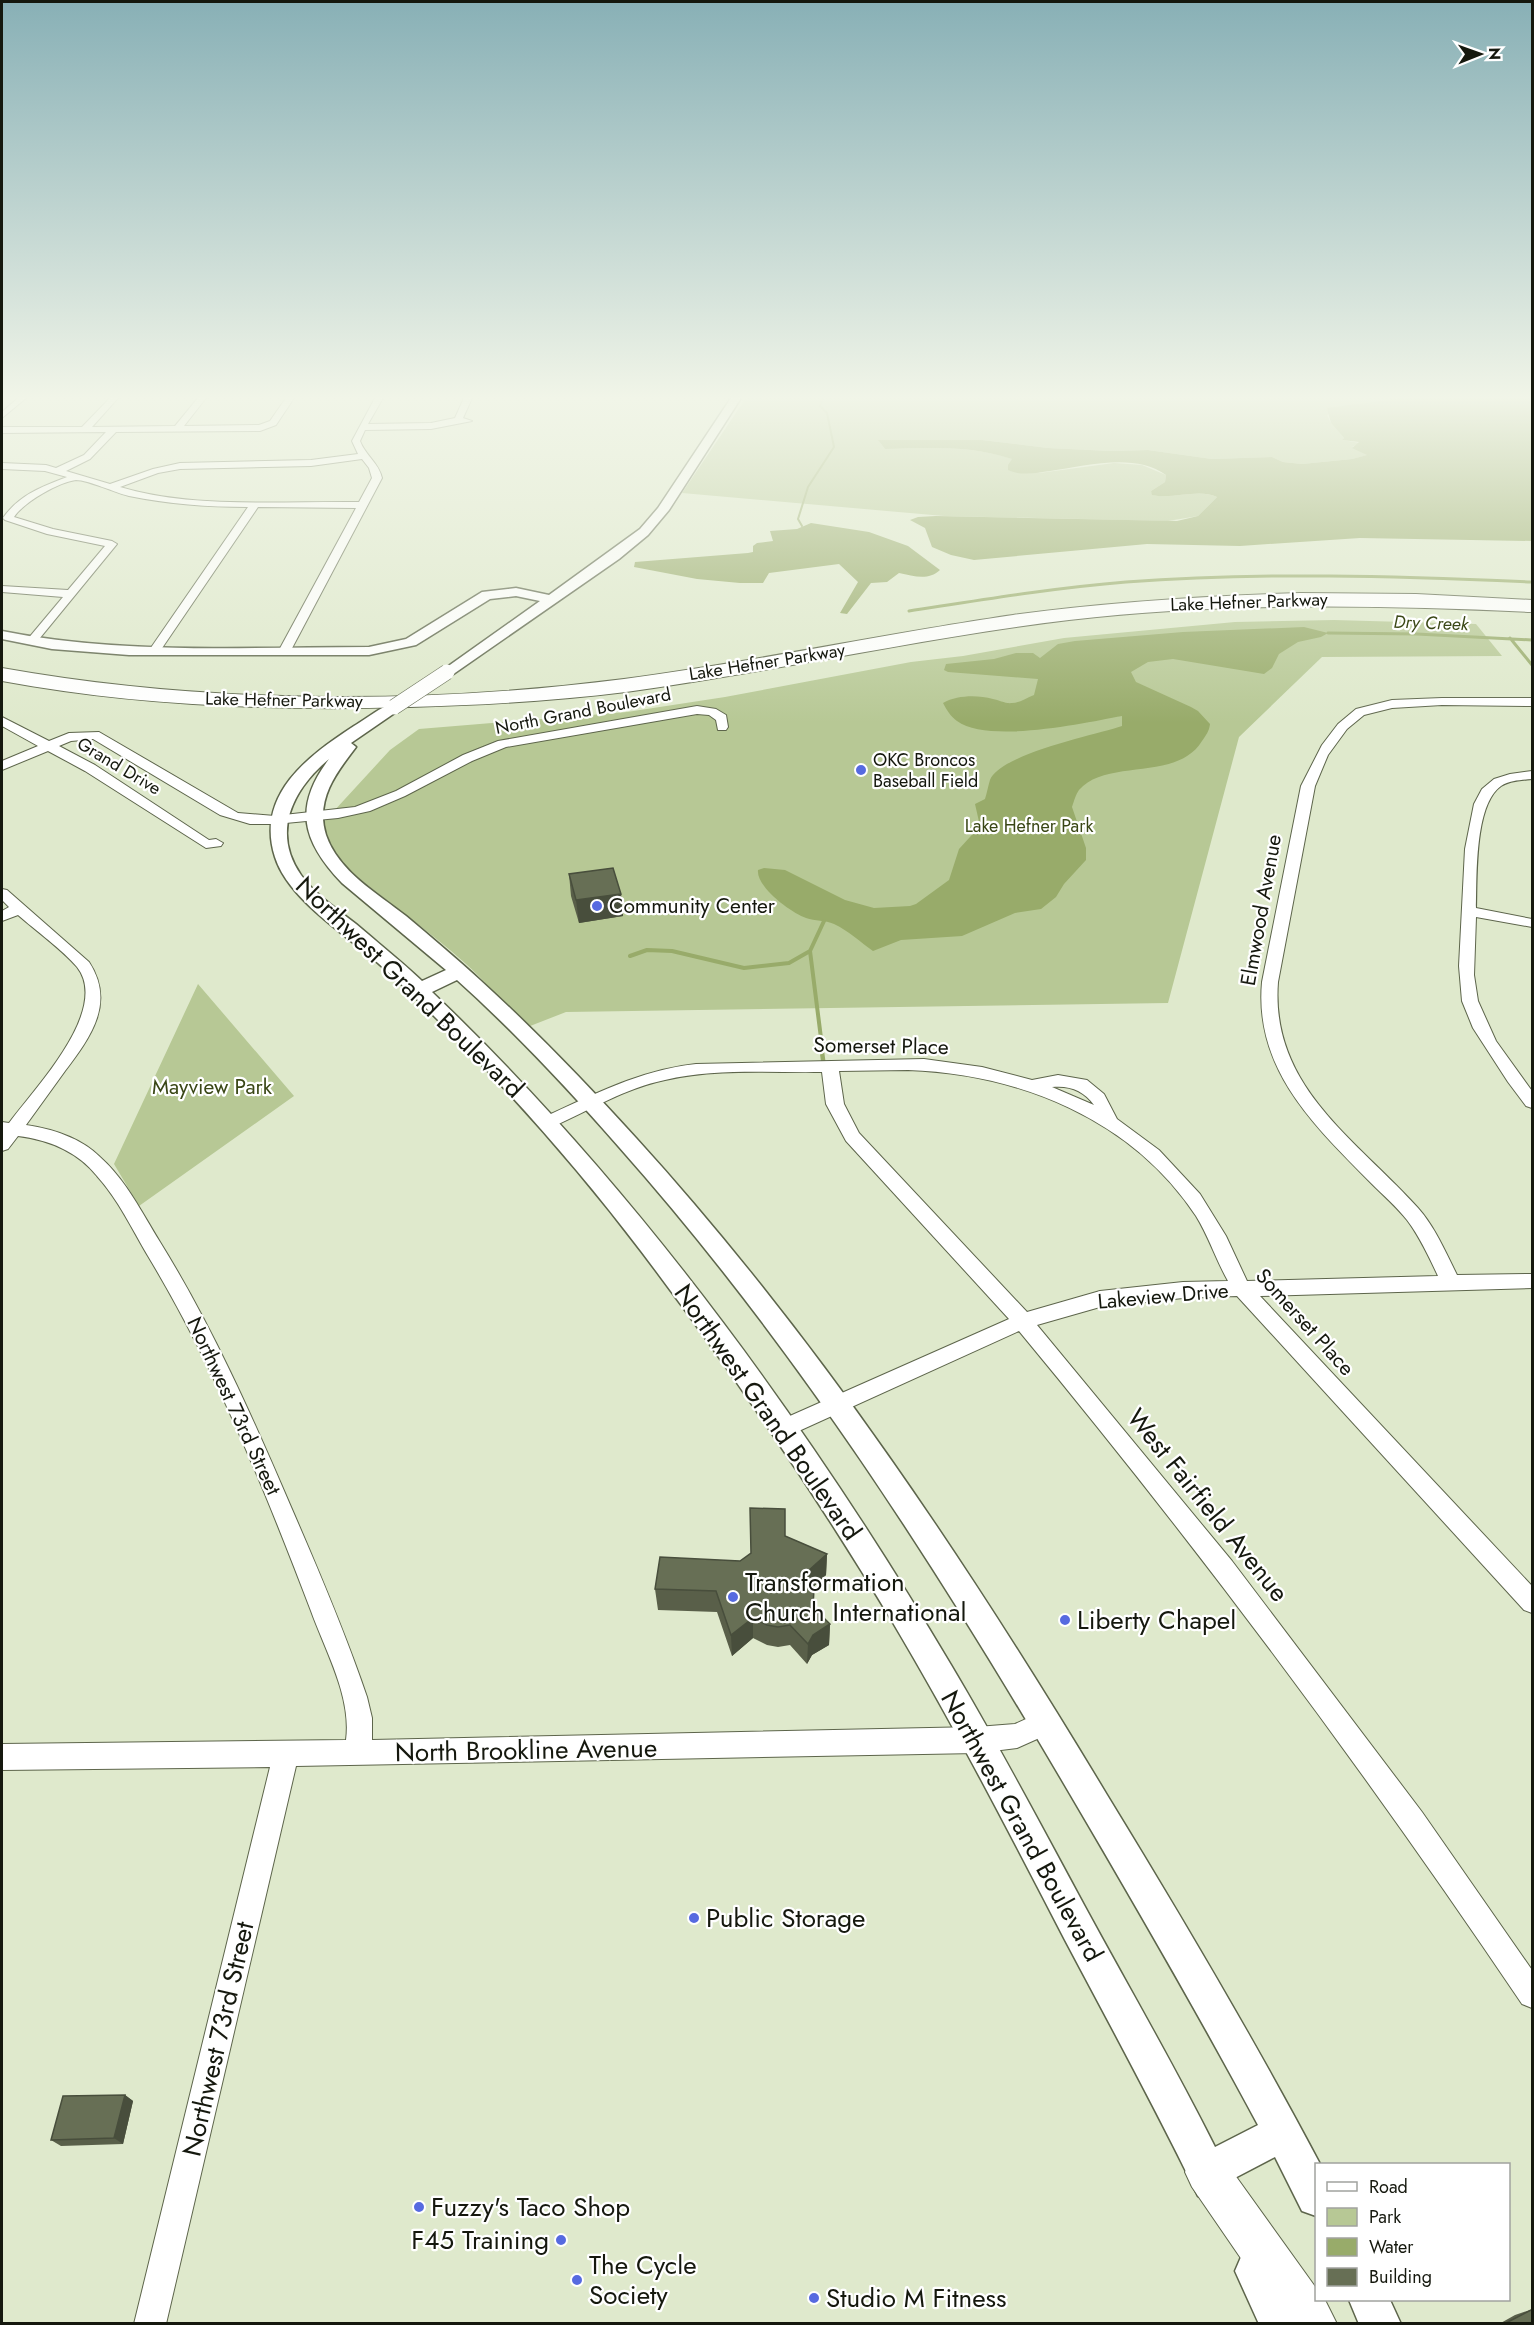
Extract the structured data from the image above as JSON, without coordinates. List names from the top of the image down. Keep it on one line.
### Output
{"streets":{"highway":["Lake Hefner Parkway"],"street":["North Grand Boulevard","Grand Drive","Elmwood Avenue","Northwest Grand Boulevard","Somerset Place","Lakeview Drive","Northwest 73rd Street","West Fairfield Avenue","North Brookline Avenue"]},"crossings":[["North Grand Boulevard","Grand Drive"],["North Grand Boulevard","Northwest Grand Boulevard"],["Elmwood Avenue","Lakeview Drive"],["Northwest Grand Boulevard","Somerset Place"],["Northwest Grand Boulevard","Lakeview Drive"],["Northwest Grand Boulevard","North Brookline Avenue"],["Somerset Place","Lakeview Drive"],["Somerset Place","West Fairfield Avenue"],["Lakeview Drive","West Fairfield Avenue"],["Northwest 73rd Street","North Brookline Avenue"]],"water":["Dry Creek"],"parks":["Lake Hefner Park","Mayview Park"],"places":["OKC Broncos Baseball Field","Community Center","Transformation Church International","Liberty Chapel","Public Storage","Fuzzy's Taco Shop","F45 Training","The Cycle Society","Studio M Fitness"],"legend":["Road","Park","Water","Building"],"north":"right"}
